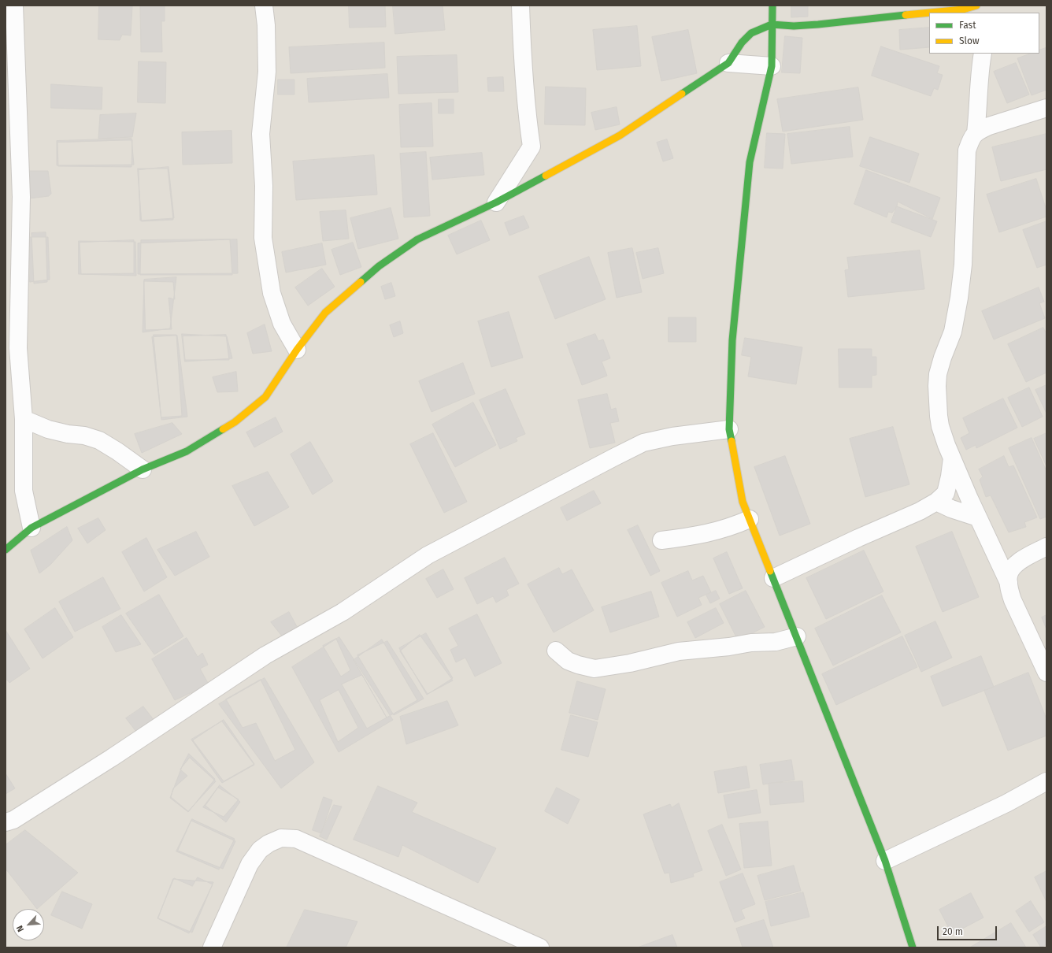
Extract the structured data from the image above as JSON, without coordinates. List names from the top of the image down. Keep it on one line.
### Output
{"legend":["Fast","Slow"],"scale_bar":"20 m","north":"bottom left"}
